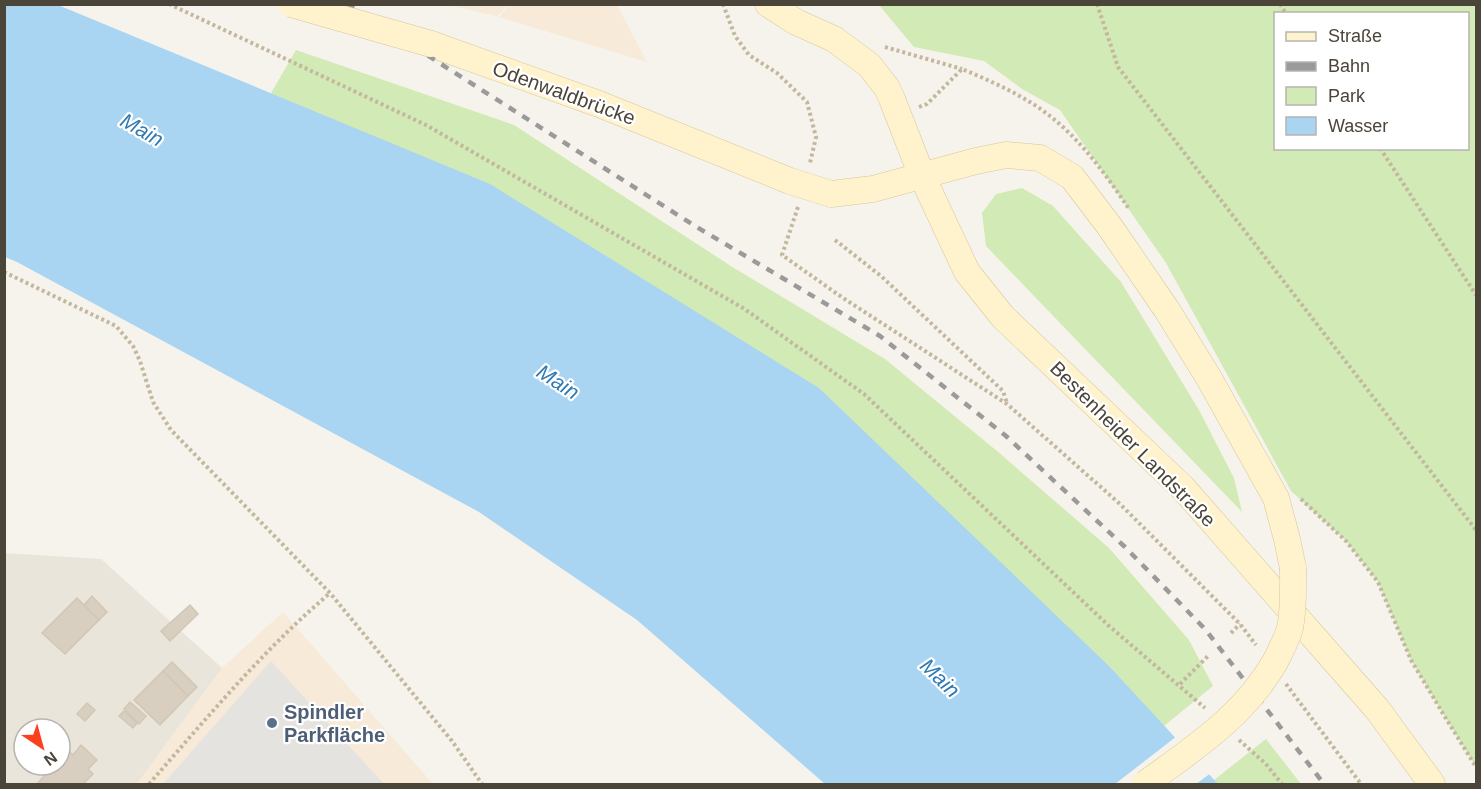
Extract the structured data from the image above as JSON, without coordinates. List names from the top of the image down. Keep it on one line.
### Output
{"streets":{"main road":["Odenwaldbrücke","Bestenheider Landstraße"]},"crossings":[["Odenwaldbrücke","Bestenheider Landstraße"]],"water":["Main"],"places":["Spindler Parkfläche"],"legend":["Straße","Bahn","Park","Wasser"],"north":"bottom right"}
